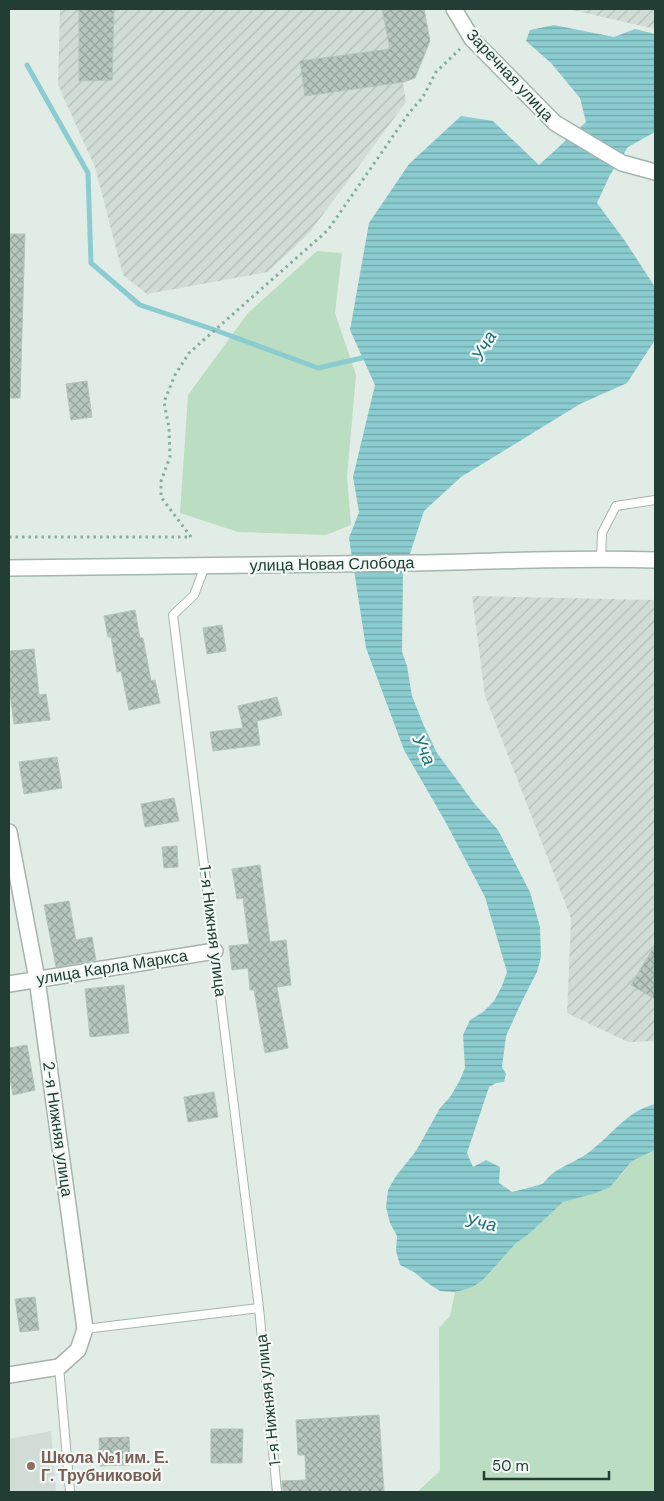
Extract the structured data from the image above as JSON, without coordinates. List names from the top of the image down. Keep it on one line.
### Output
{"streets":{"main road":["Заречная улица","улица Новая Слобода","улица Карла Маркса","2-я Нижняя улица"],"lane":["1-я Нижняя улица"]},"crossings":[["улица Новая Слобода","1-я Нижняя улица"],["1-я Нижняя улица","улица Карла Маркса"],["улица Карла Маркса","2-я Нижняя улица"]],"water":["Уча"],"places":["Школа №1 им. Е. Г. Трубниковой"],"scale_bar":"50 m"}
